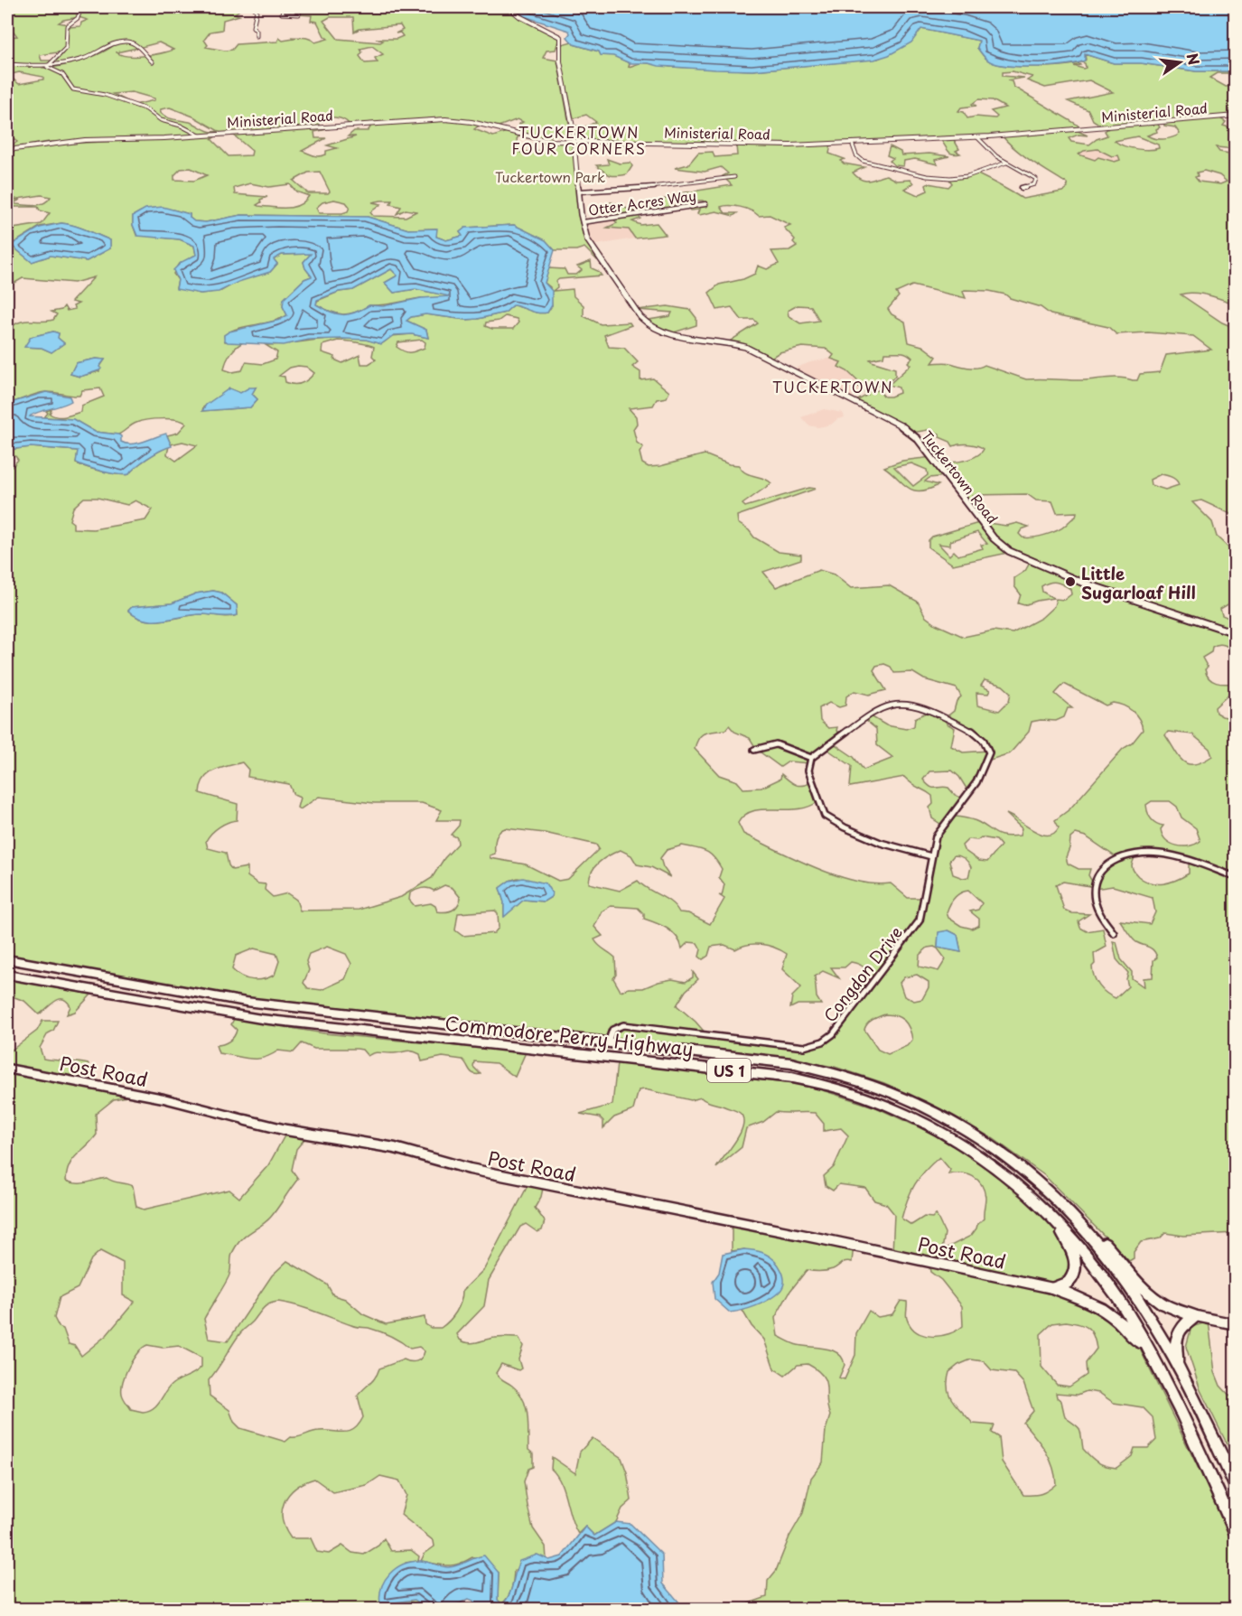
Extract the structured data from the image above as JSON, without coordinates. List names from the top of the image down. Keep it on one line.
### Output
{"streets":{"highway":["Commodore Perry Highway","US 1"],"street":["Ministerial Road","Otter Acres Way","Tuckertown Road","Congdon Drive","Post Road"]},"crossings":[["Ministerial Road","Tuckertown Road"],["Otter Acres Way","Tuckertown Road"],["Congdon Drive","Commodore Perry Highway"]],"districts":["TUCKERTOWN FOUR CORNERS","TUCKERTOWN"],"parks":["Tuckertown Park"],"places":["Little Sugarloaf Hill"],"north":"right"}
